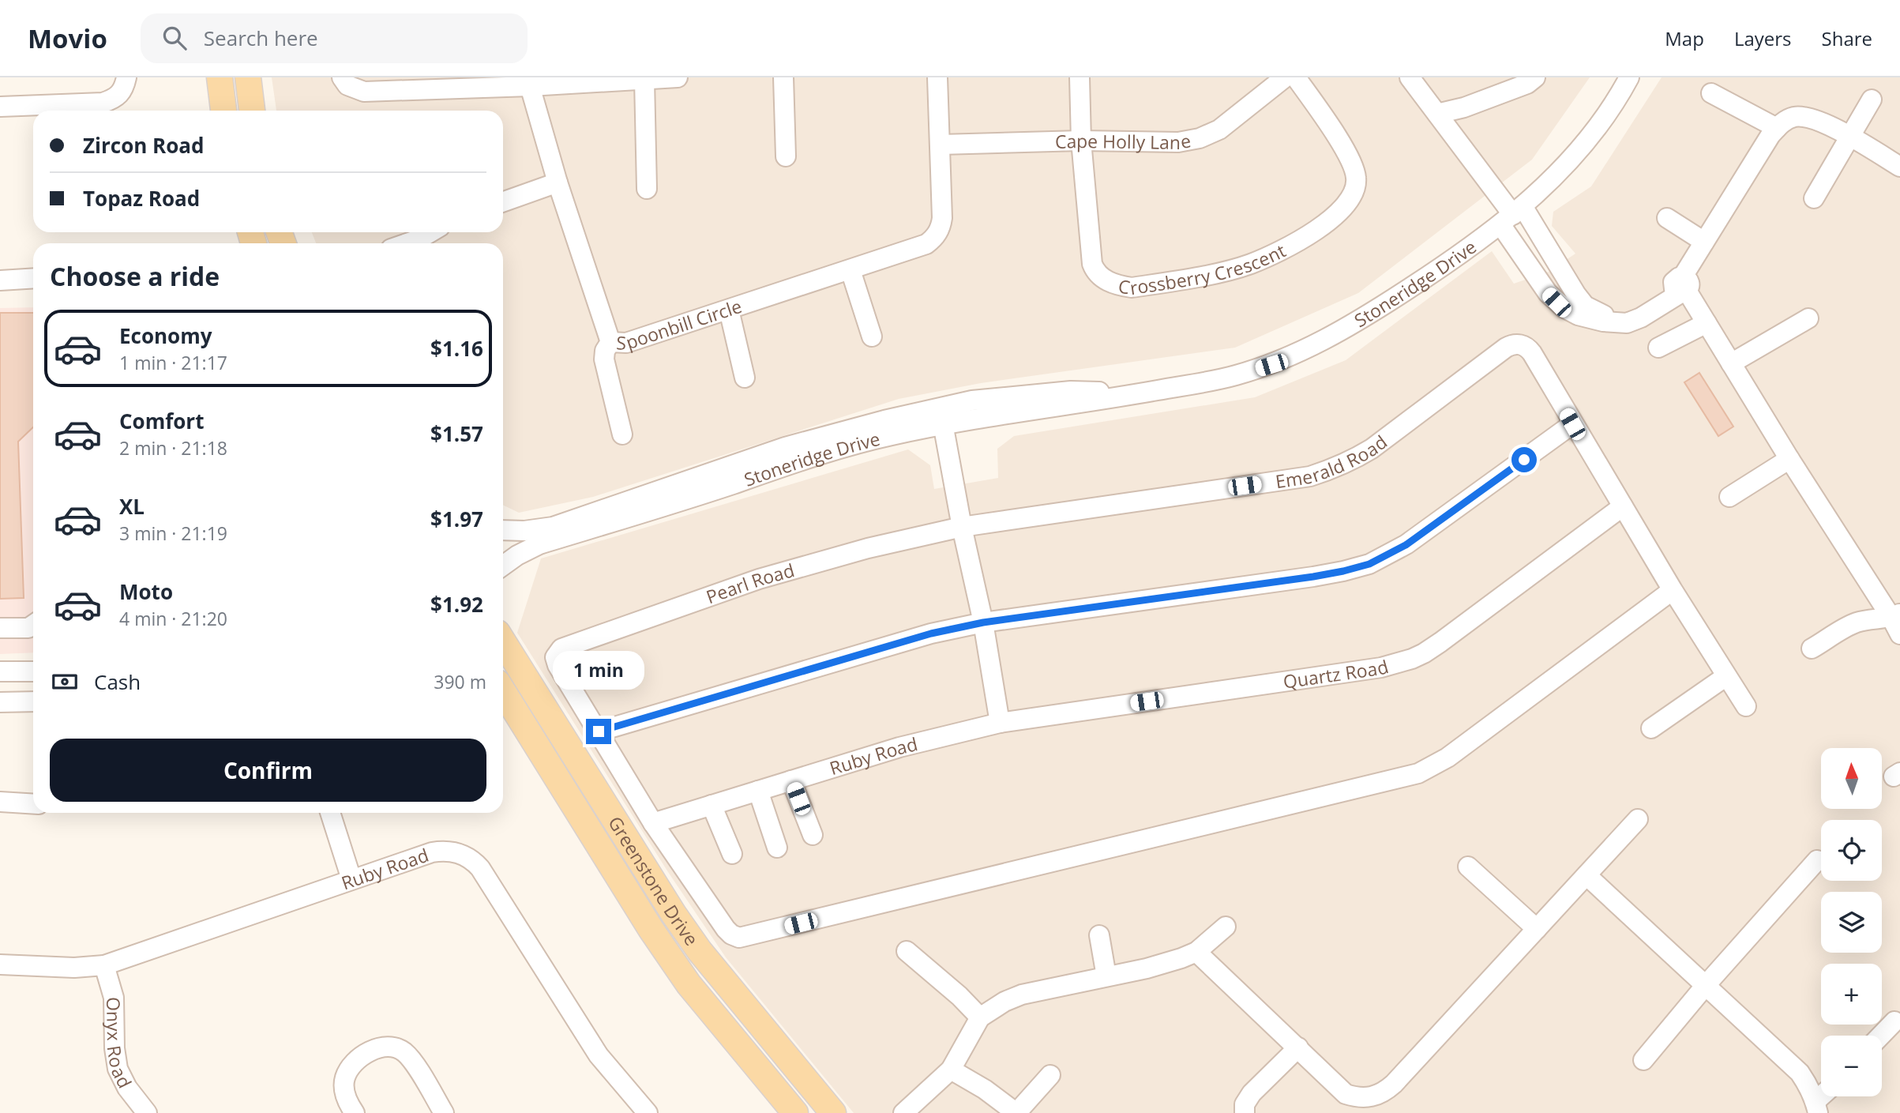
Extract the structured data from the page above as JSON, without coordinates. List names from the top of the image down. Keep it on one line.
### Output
{"streets":{"main road":["Greenstone Drive"],"street":["Cape Holly Lane","Crossberry Crescent","Stoneridge Drive","Spoonbill Circle","Emerald Road","Pearl Road","Quartz Road","Ruby Road","Onyx Road"]},"crossings":[["Cape Holly Lane","Crossberry Crescent"],["Cape Holly Lane","Spoonbill Circle"],["Emerald Road","Pearl Road"],["Quartz Road","Ruby Road"],["Ruby Road","Onyx Road"]],"north":"top","page":{"header":"Movio","search":"Search here","nav":["Map","Layers","Share"],"banner":["Zircon Road","Topaz Road"],"heading":"Choose a ride","list":[{"name":"Economy","note":"1 min · 21:17","value":"$1.16"},{"name":"Comfort","note":"2 min · 21:18","value":"$1.57"},{"name":"XL","note":"3 min · 21:19","value":"$1.97"},{"name":"Moto","note":"4 min · 21:20","value":"$1.92"}],"bubble":"1 min","pay":["Cash","390 m"],"buttons":"Confirm","map_buttons":["+","−"]}}
